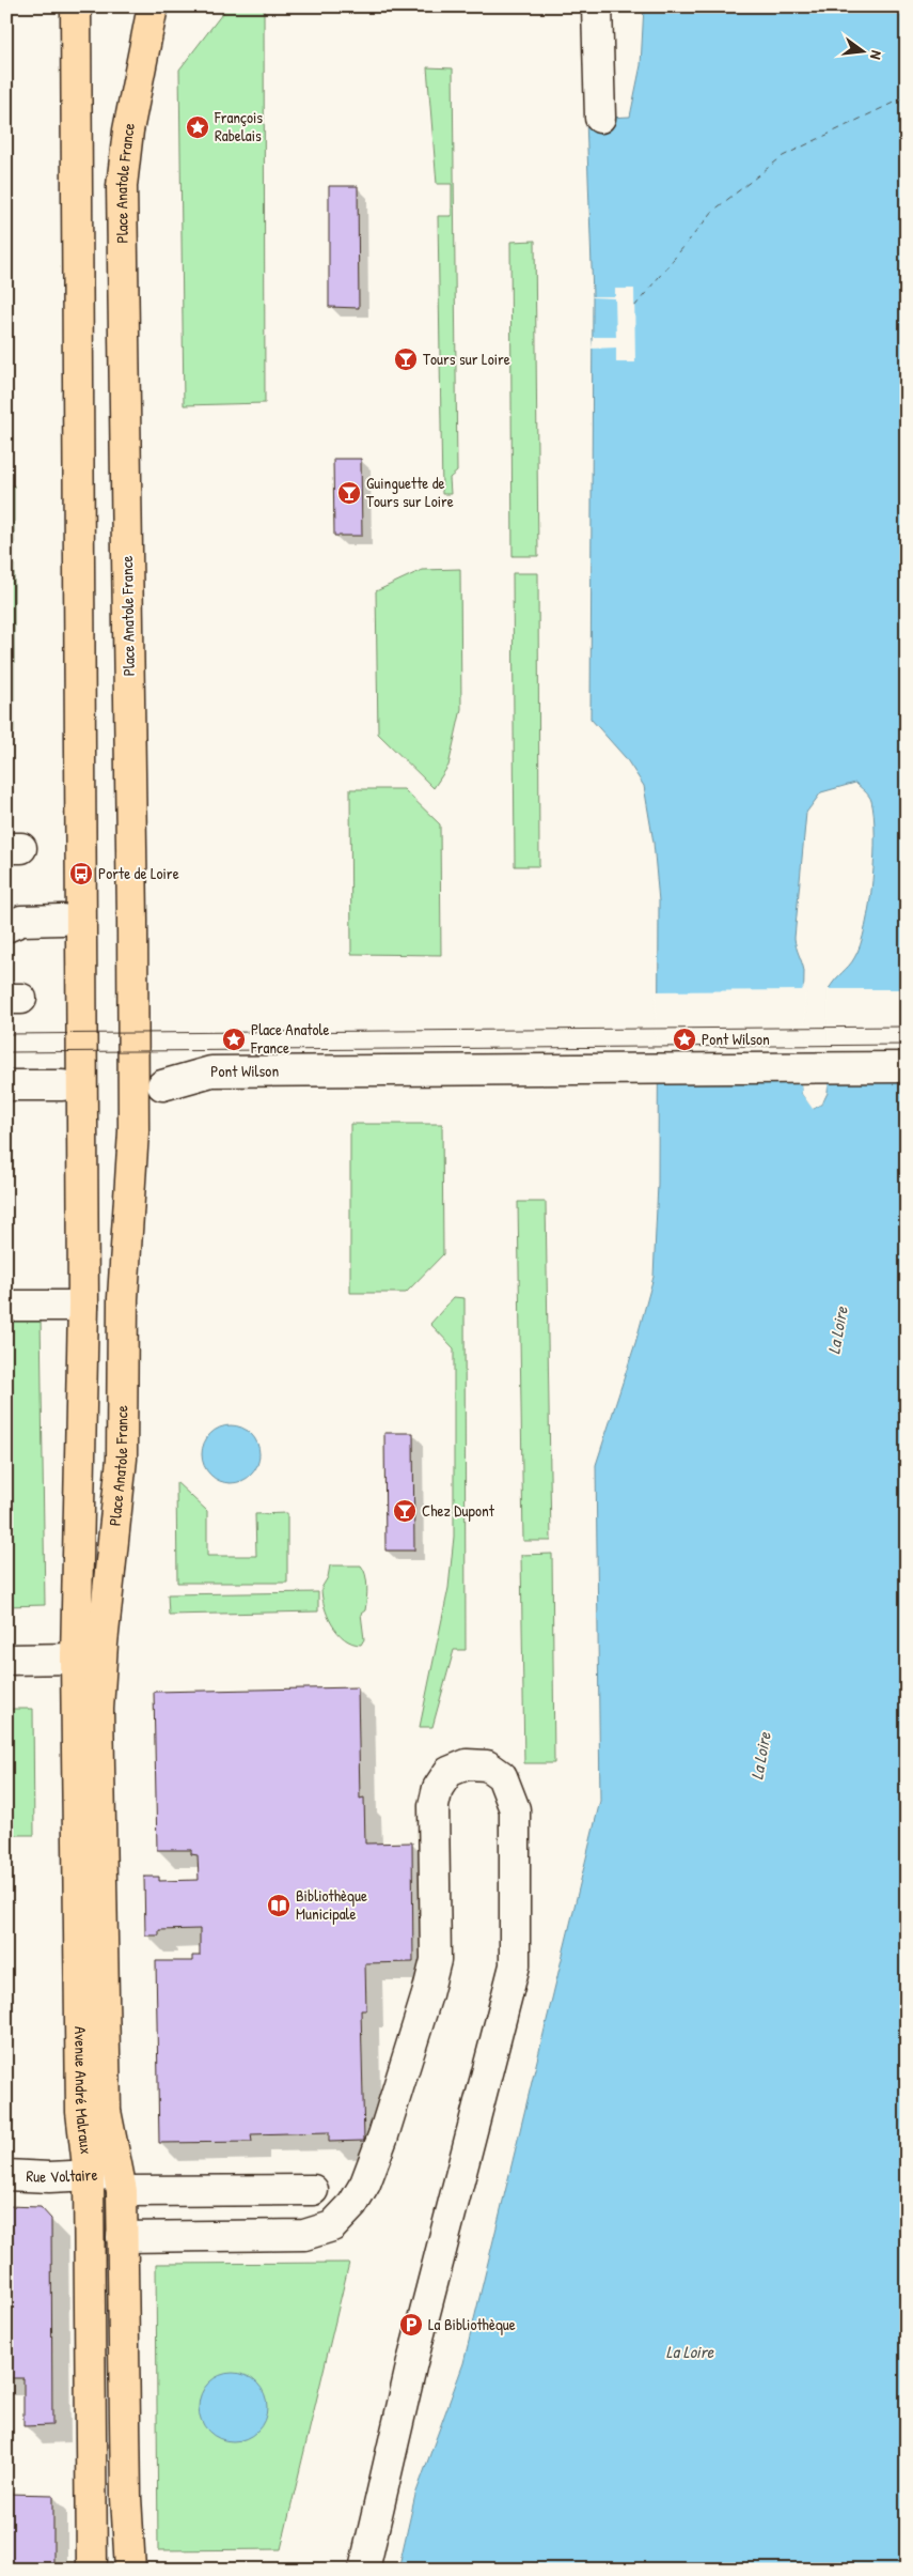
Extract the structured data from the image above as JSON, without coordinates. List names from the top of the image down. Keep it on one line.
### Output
{"streets":{"main road":["Place Anatole France","Avenue André Malraux"],"street":["Pont Wilson","Rue Voltaire"]},"crossings":[["Place Anatole France","Avenue André Malraux"],["Avenue André Malraux","Rue Voltaire"]],"water":["La Loire"],"places":{"place":["François Rabelais","Place Anatole France","Pont Wilson"],"bar":["Tours sur Loire","Guinguette de Tours sur Loire","Chez Dupont"],"bus stop":["Porte de Loire"],"library":["Bibliothèque Municipale"],"parking":["La Bibliothèque"]},"north":"right"}
